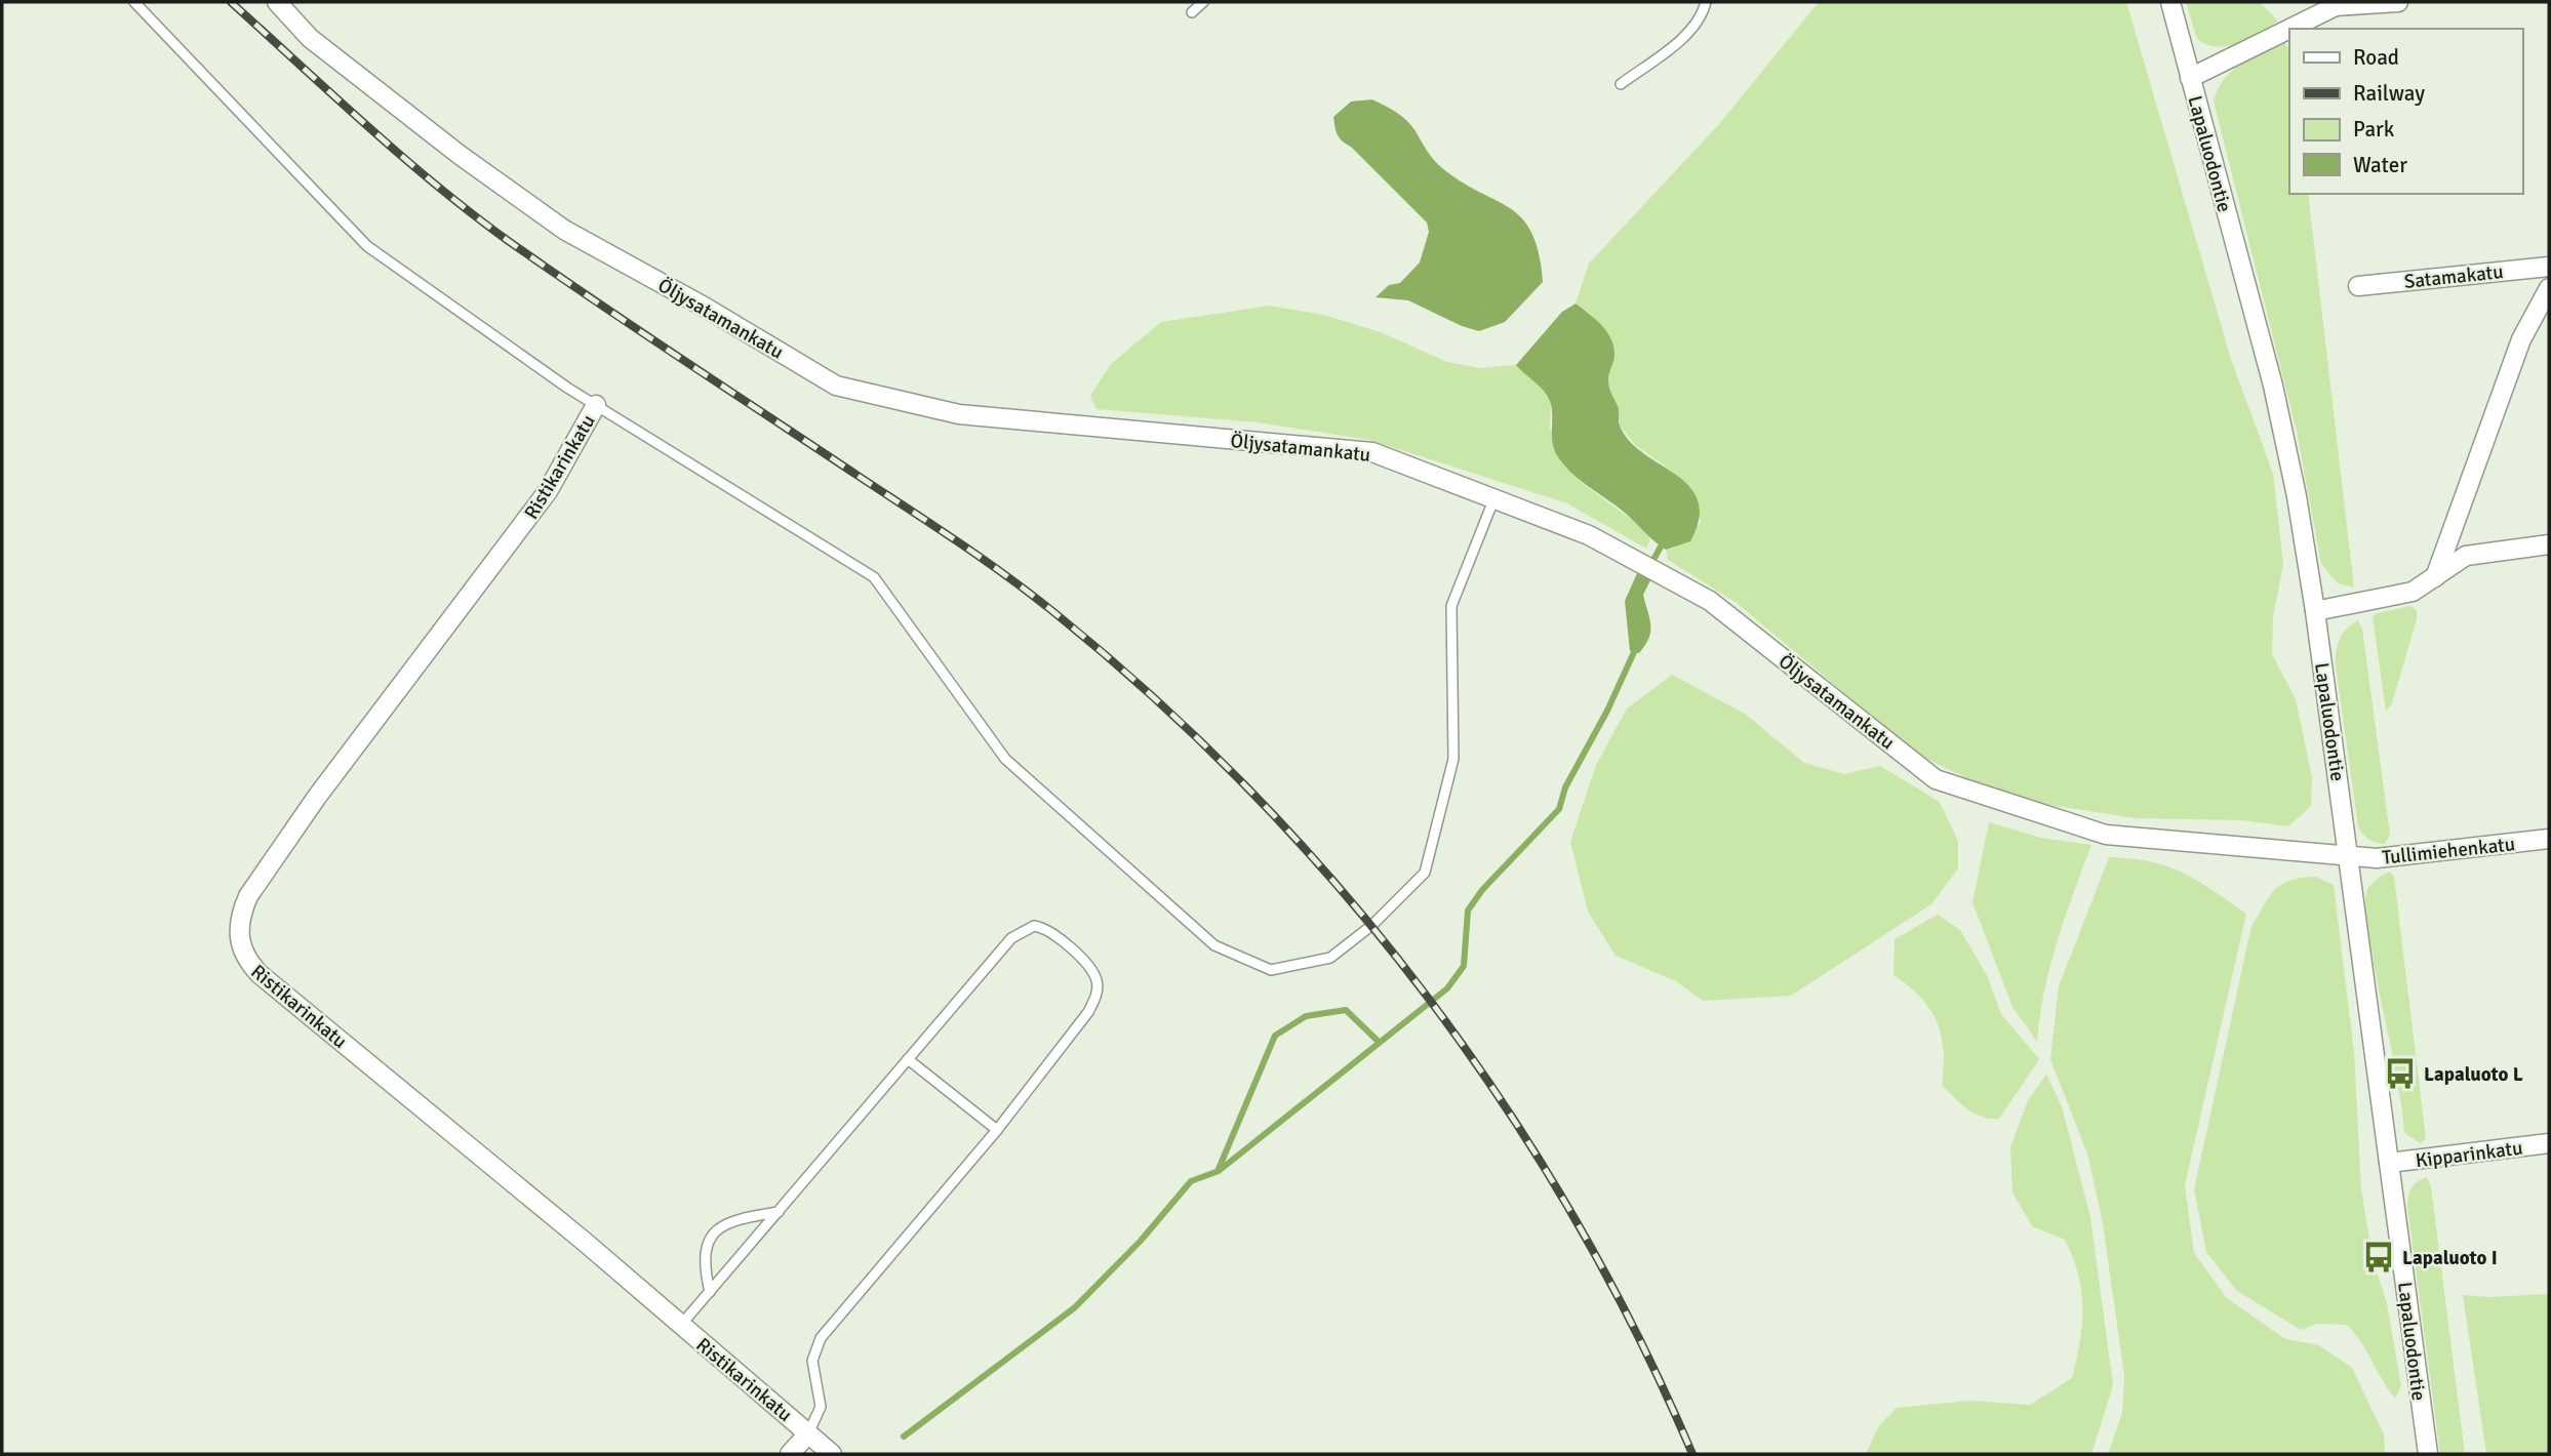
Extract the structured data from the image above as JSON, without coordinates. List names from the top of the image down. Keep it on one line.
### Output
{"streets":{"street":["Lapaluodontie","Satamakatu","Öljysatamankatu","Ristikarinkatu","Tullimiehenkatu","Kipparinkatu"]},"crossings":[["Lapaluodontie","Öljysatamankatu"],["Lapaluodontie","Tullimiehenkatu"],["Lapaluodontie","Kipparinkatu"],["Öljysatamankatu","Tullimiehenkatu"]],"places":{"bus stop":["Lapaluoto L","Lapaluoto I"]},"legend":["Road","Railway","Park","Water"]}
